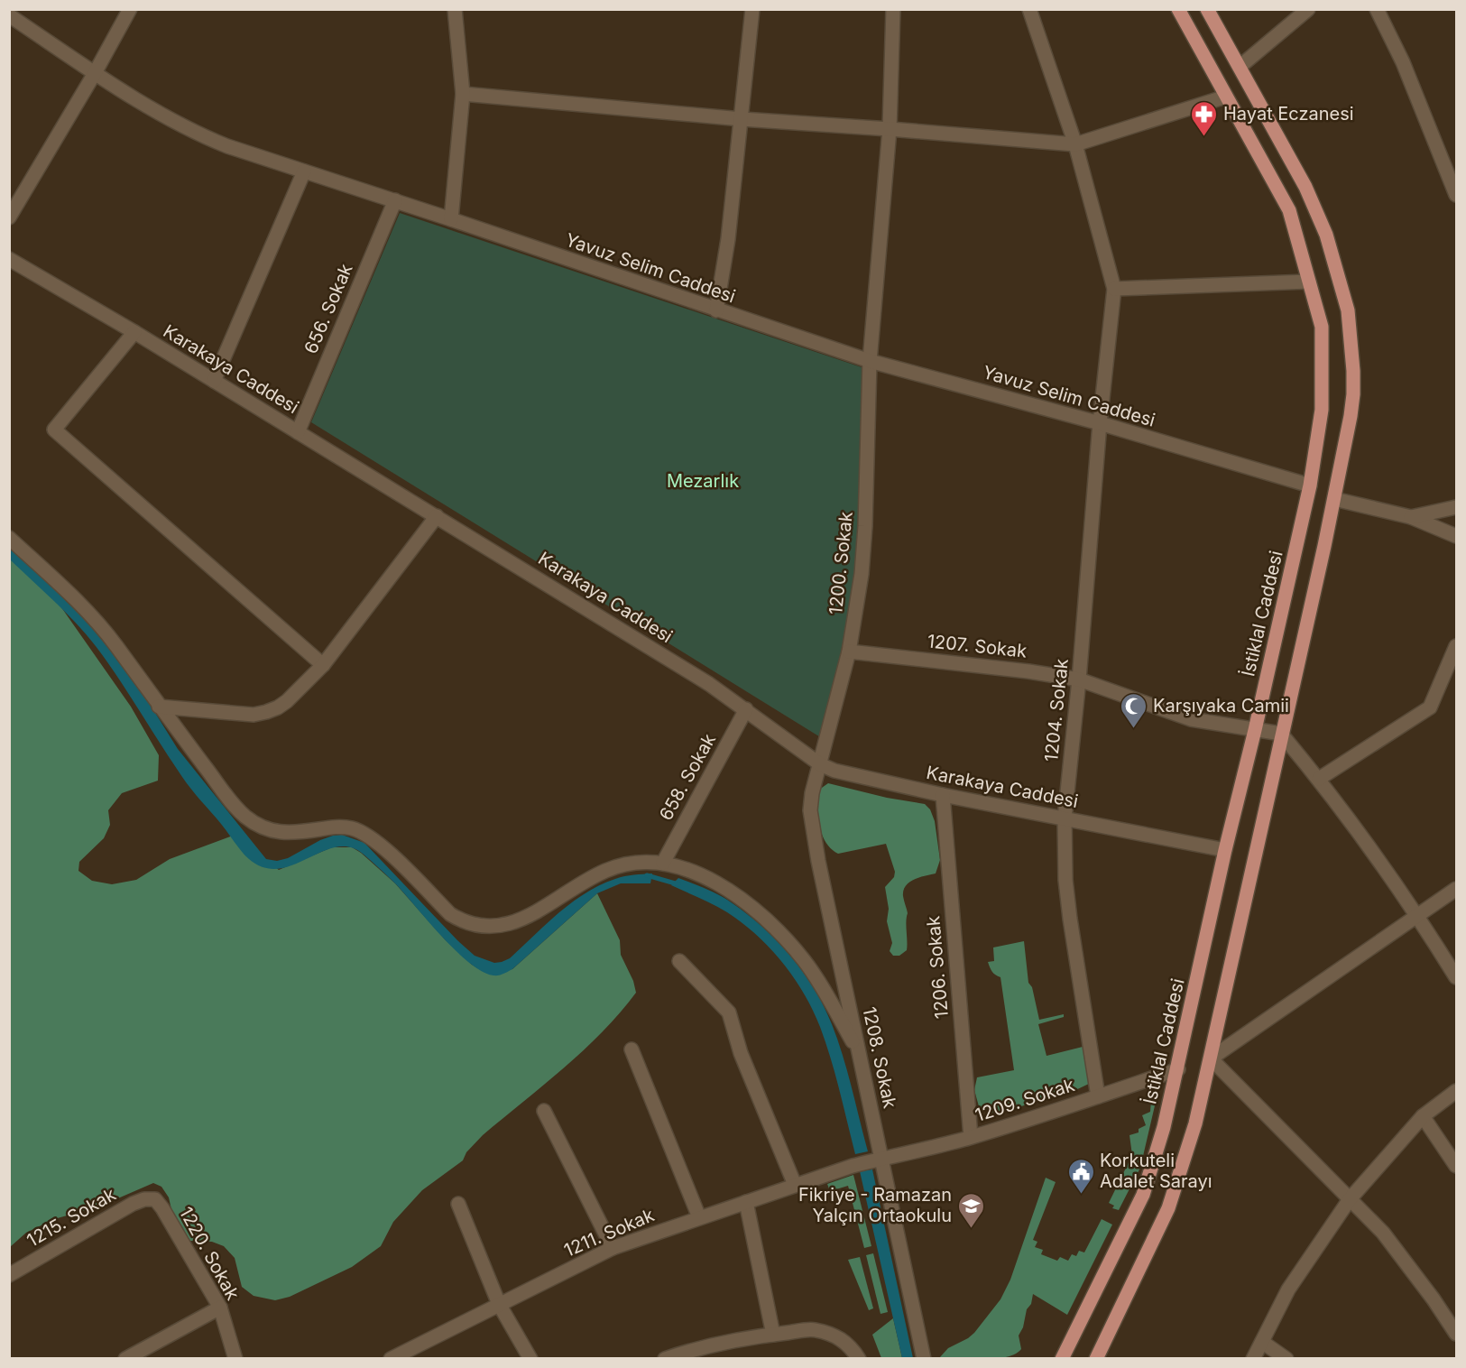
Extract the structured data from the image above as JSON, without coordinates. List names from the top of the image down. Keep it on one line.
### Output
{"streets":{"main road":["İstiklal Caddesi"],"street":["Yavuz Selim Caddesi","656. Sokak","Karakaya Caddesi","1200. Sokak","1207. Sokak","1204. Sokak","658. Sokak","1206. Sokak","1208. Sokak","1209. Sokak","1215. Sokak","1211. Sokak","1220. Sokak"]},"crossings":[["Yavuz Selim Caddesi","656. Sokak"],["Yavuz Selim Caddesi","1200. Sokak"],["Yavuz Selim Caddesi","İstiklal Caddesi"],["Yavuz Selim Caddesi","1204. Sokak"],["656. Sokak","Karakaya Caddesi"],["Karakaya Caddesi","1200. Sokak"],["Karakaya Caddesi","İstiklal Caddesi"],["Karakaya Caddesi","1204. Sokak"],["Karakaya Caddesi","658. Sokak"],["Karakaya Caddesi","1206. Sokak"],["Karakaya Caddesi","1208. Sokak"],["1200. Sokak","1207. Sokak"],["1200. Sokak","1208. Sokak"],["İstiklal Caddesi","1207. Sokak"],["İstiklal Caddesi","1209. Sokak"],["1207. Sokak","1204. Sokak"],["1204. Sokak","1209. Sokak"],["1206. Sokak","1209. Sokak"],["1208. Sokak","1209. Sokak"],["1209. Sokak","1211. Sokak"],["1215. Sokak","1220. Sokak"]],"parks":["Mezarlık"],"places":{"pharmacy":["Hayat Eczanesi"],"mosque":["Karşıyaka Camii"],"public building":["Korkuteli Adalet Sarayı"],"school or university":["Fikriye - Ramazan Yalçın Ortaokulu"]}}
